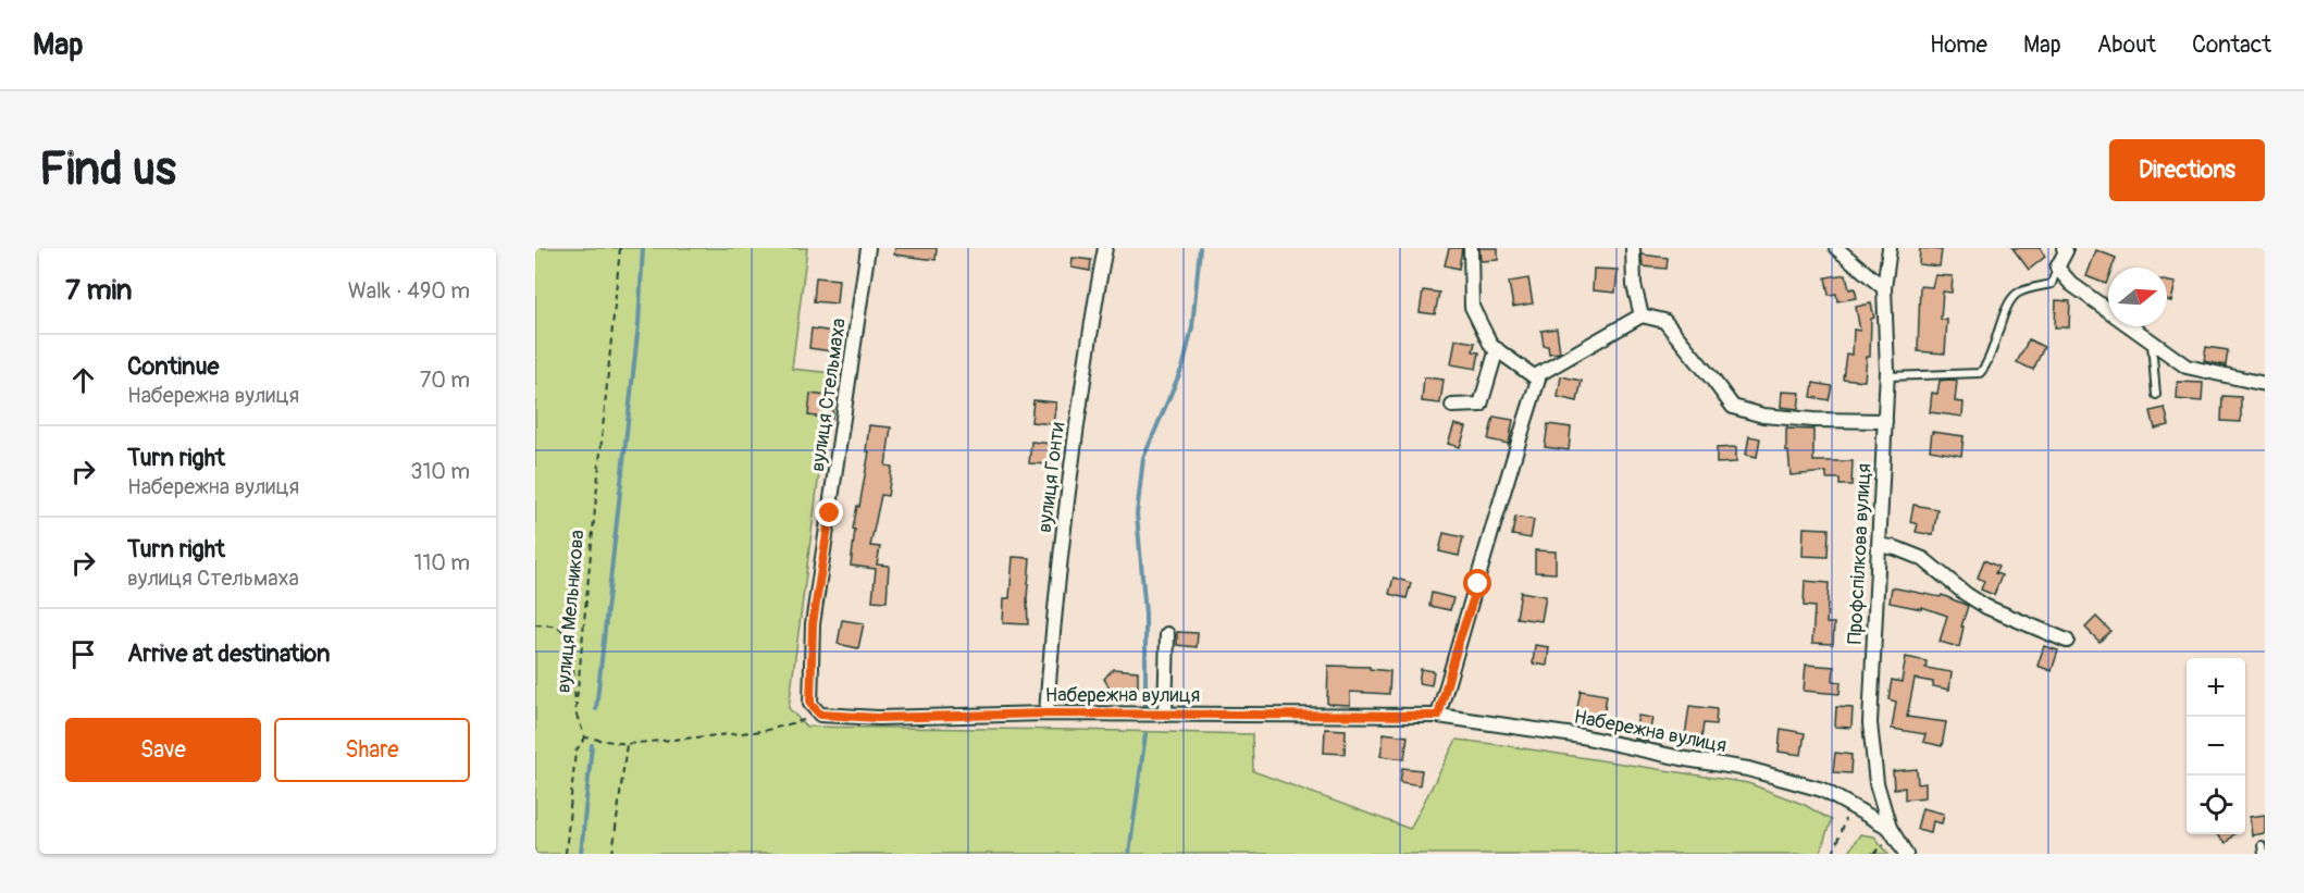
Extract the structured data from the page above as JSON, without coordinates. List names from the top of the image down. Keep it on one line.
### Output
{"streets":{"street":["вулиця Стельмаха","вулиця Гонти","Профспілкова вулиця","Набережна вулиця"],"path":["вулиця Мельникова"]},"crossings":[["вулиця Стельмаха","Набережна вулиця"],["вулиця Гонти","Набережна вулиця"],["Профспілкова вулиця","Набережна вулиця"]],"north":"right","page":{"header":"Map","nav":["Home","Map","About","Contact"],"buttons":["Directions",["Save","Share"]],"title":"Find us","heading":["7 min","Walk · 490 m"],"list":[["Continue","Набережна вулиця","70 m"],["Turn right","Набережна вулиця","310 m"],["Turn right","вулиця Стельмаха","110 m"],"Arrive at destination"],"map_buttons":["+","−"]}}
